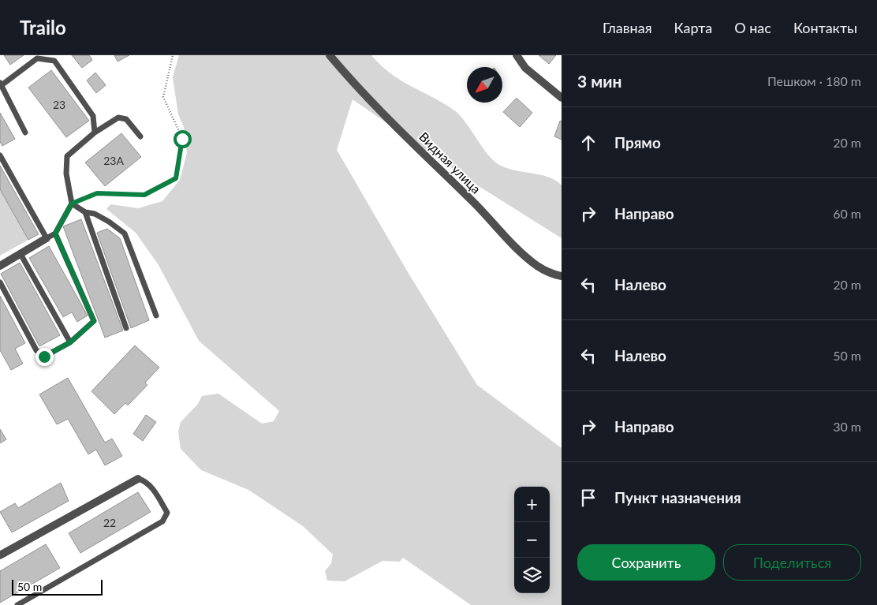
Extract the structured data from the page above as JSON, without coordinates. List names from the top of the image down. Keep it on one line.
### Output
{"streets":{"street":["Видная улица"]},"house_numbers":["23","23А","22"],"scale_bar":"50 m","north":"bottom left","page":{"header":"Trailo","nav":["Главная","Карта","О нас","Контакты"],"heading":["3 мин","Пешком · 180 m"],"list":[["Прямо","20 m"],["Направо","60 m"],["Налево","20 m"],["Налево","50 m"],["Направо","30 m"],"Пункт назначения"],"map_buttons":["+","−"],"buttons":["Сохранить","Поделиться"],"scale":"50 m"}}
